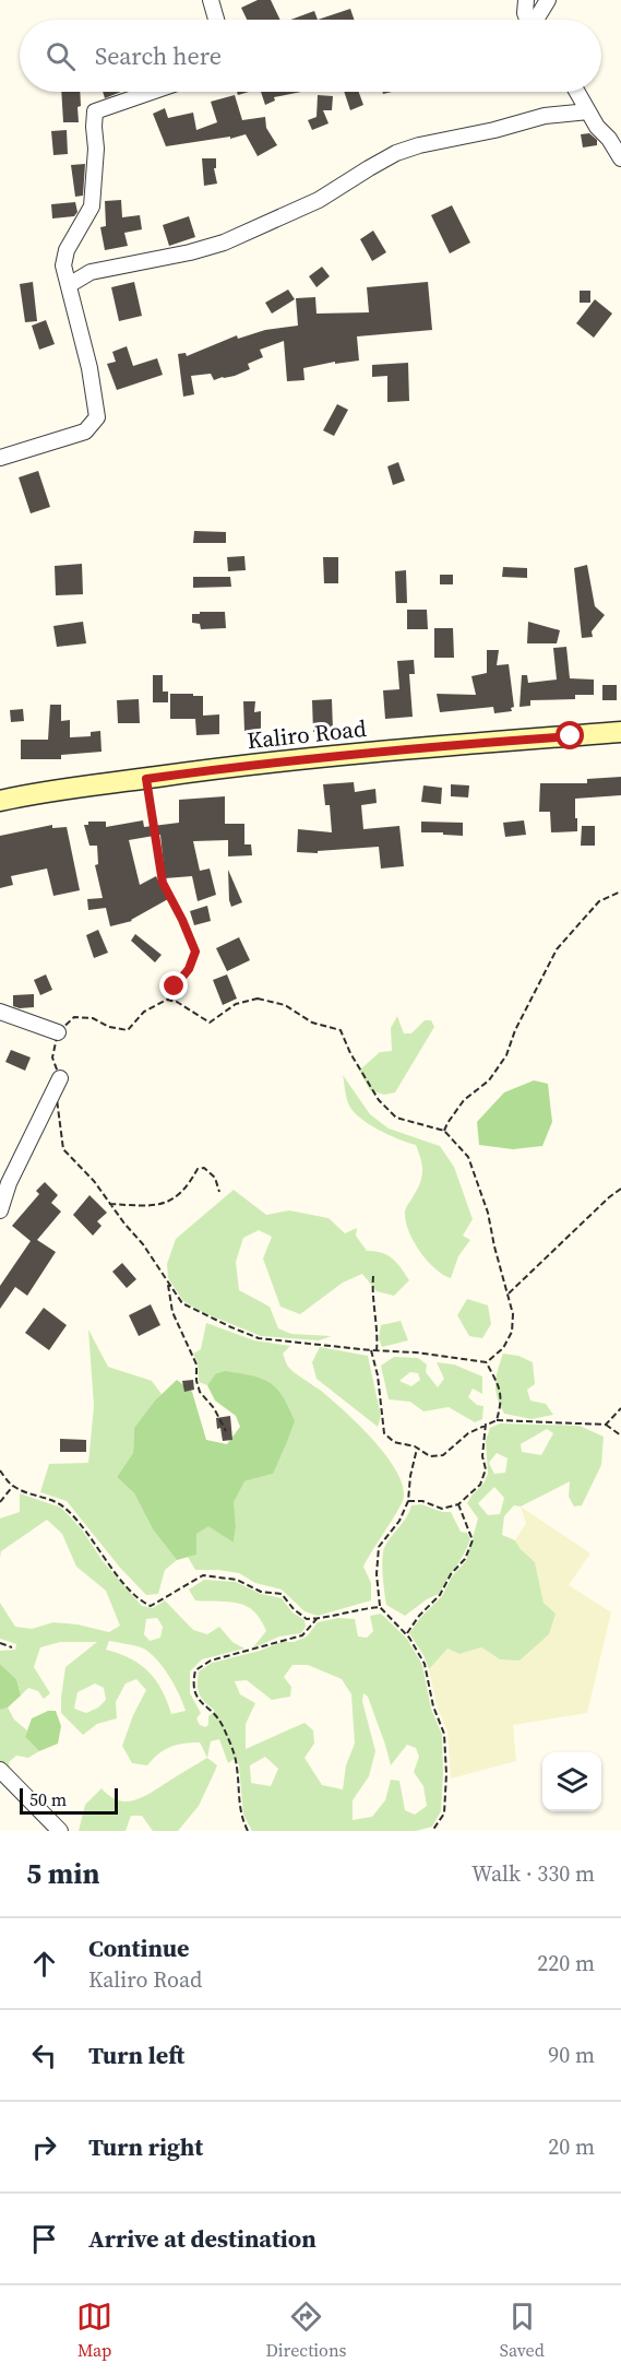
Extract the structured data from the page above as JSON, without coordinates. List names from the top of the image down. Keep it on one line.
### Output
{"streets":{"main road":["Kaliro Road"]},"scale_bar":"50 m","page":{"search":"Search here","scale":"50 m","heading":["5 min","Walk · 330 m"],"list":[["Continue","Kaliro Road","220 m"],["Turn left","90 m"],["Turn right","20 m"],"Arrive at destination"],"nav":["Map","Directions","Saved"]}}
